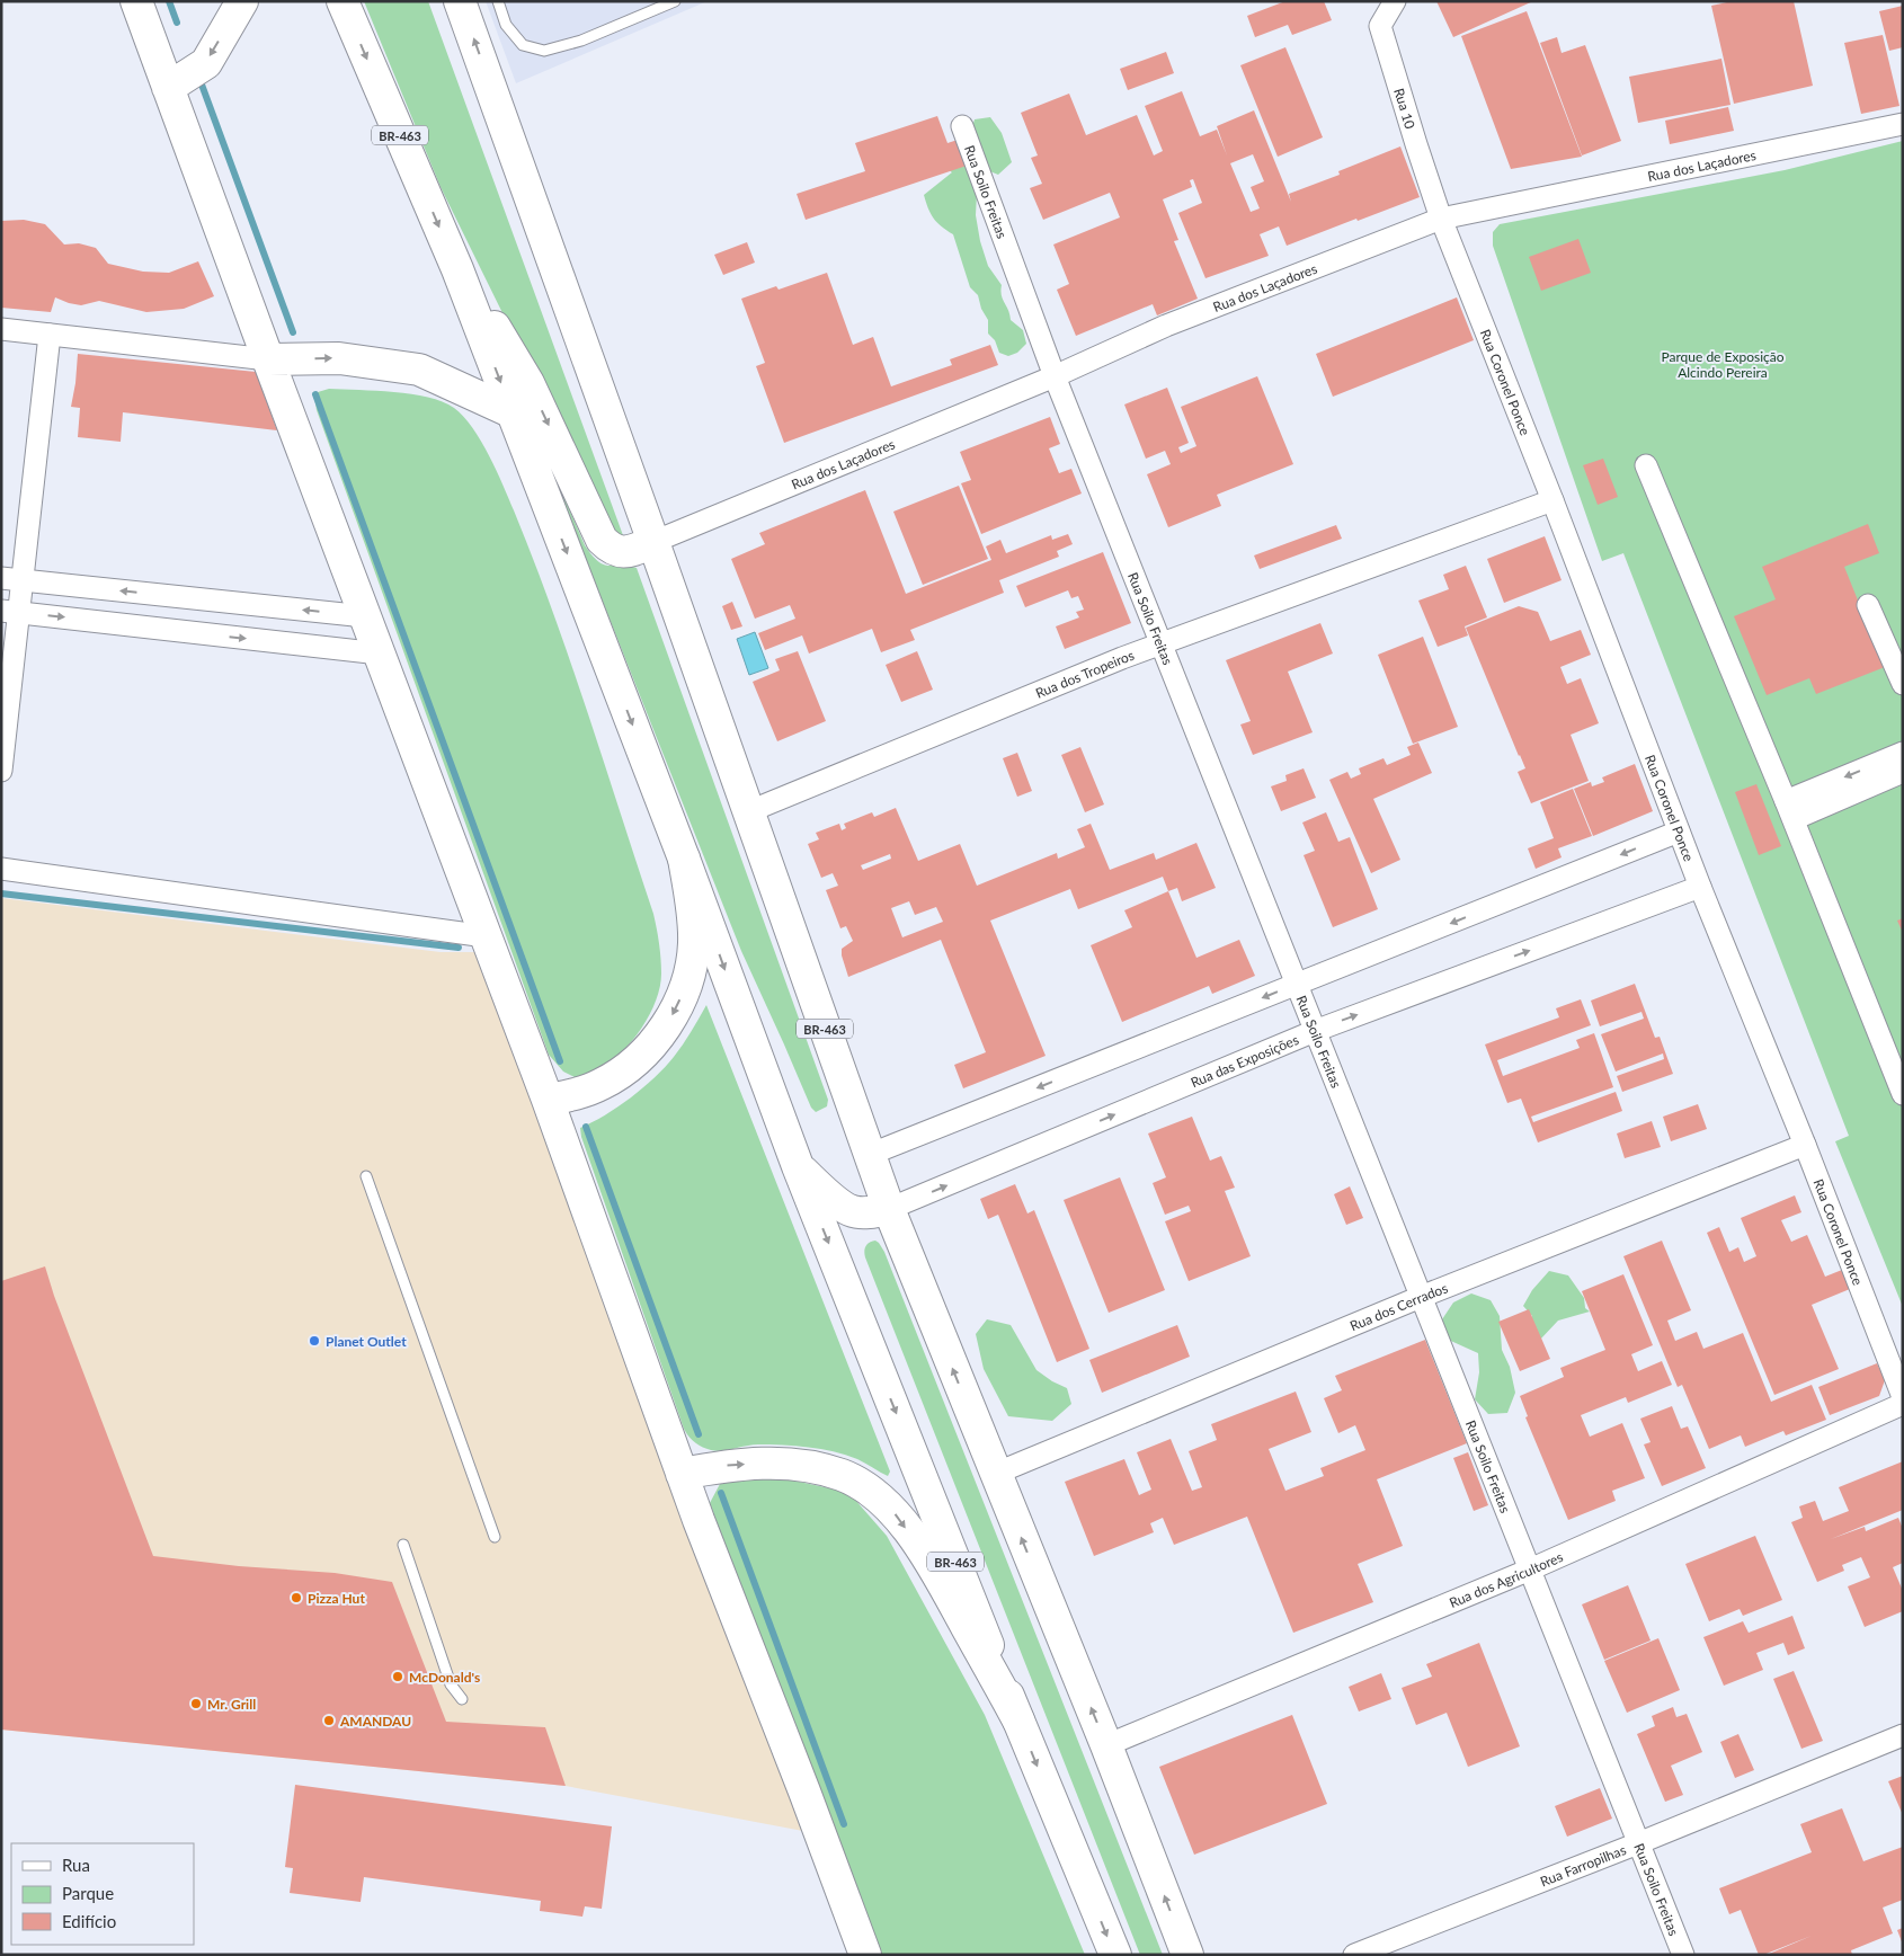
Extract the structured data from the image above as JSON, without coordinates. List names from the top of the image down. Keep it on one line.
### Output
{"streets":{"main road":["BR-463"],"street":["Rua 10","Rua dos Laçadores","Rua Soilo Freitas","Rua Coronel Ponce","Rua dos Tropeiros","Rua das Exposições","Rua dos Cerrados","Rua dos Agricultores","Rua Farropilhas"]},"crossings":[["Rua 10","Rua dos Laçadores"],["Rua 10","Rua Coronel Ponce"],["BR-463","Rua dos Laçadores"],["BR-463","Rua dos Tropeiros"],["BR-463","Rua das Exposições"],["BR-463","Rua dos Cerrados"],["BR-463","Rua dos Agricultores"],["Rua dos Laçadores","Rua Soilo Freitas"],["Rua dos Laçadores","Rua Coronel Ponce"],["Rua Soilo Freitas","Rua dos Tropeiros"],["Rua Soilo Freitas","Rua das Exposições"],["Rua Soilo Freitas","Rua dos Cerrados"],["Rua Soilo Freitas","Rua dos Agricultores"],["Rua Soilo Freitas","Rua Farropilhas"],["Rua Coronel Ponce","Rua dos Tropeiros"],["Rua Coronel Ponce","Rua das Exposições"],["Rua Coronel Ponce","Rua dos Cerrados"]],"parks":["Parque de Exposição Alcindo Pereira"],"places":["Planet Outlet","Pizza Hut","McDonald's","Mr. Grill","AMANDAU"],"legend":["Rua","Parque","Edifício"]}
